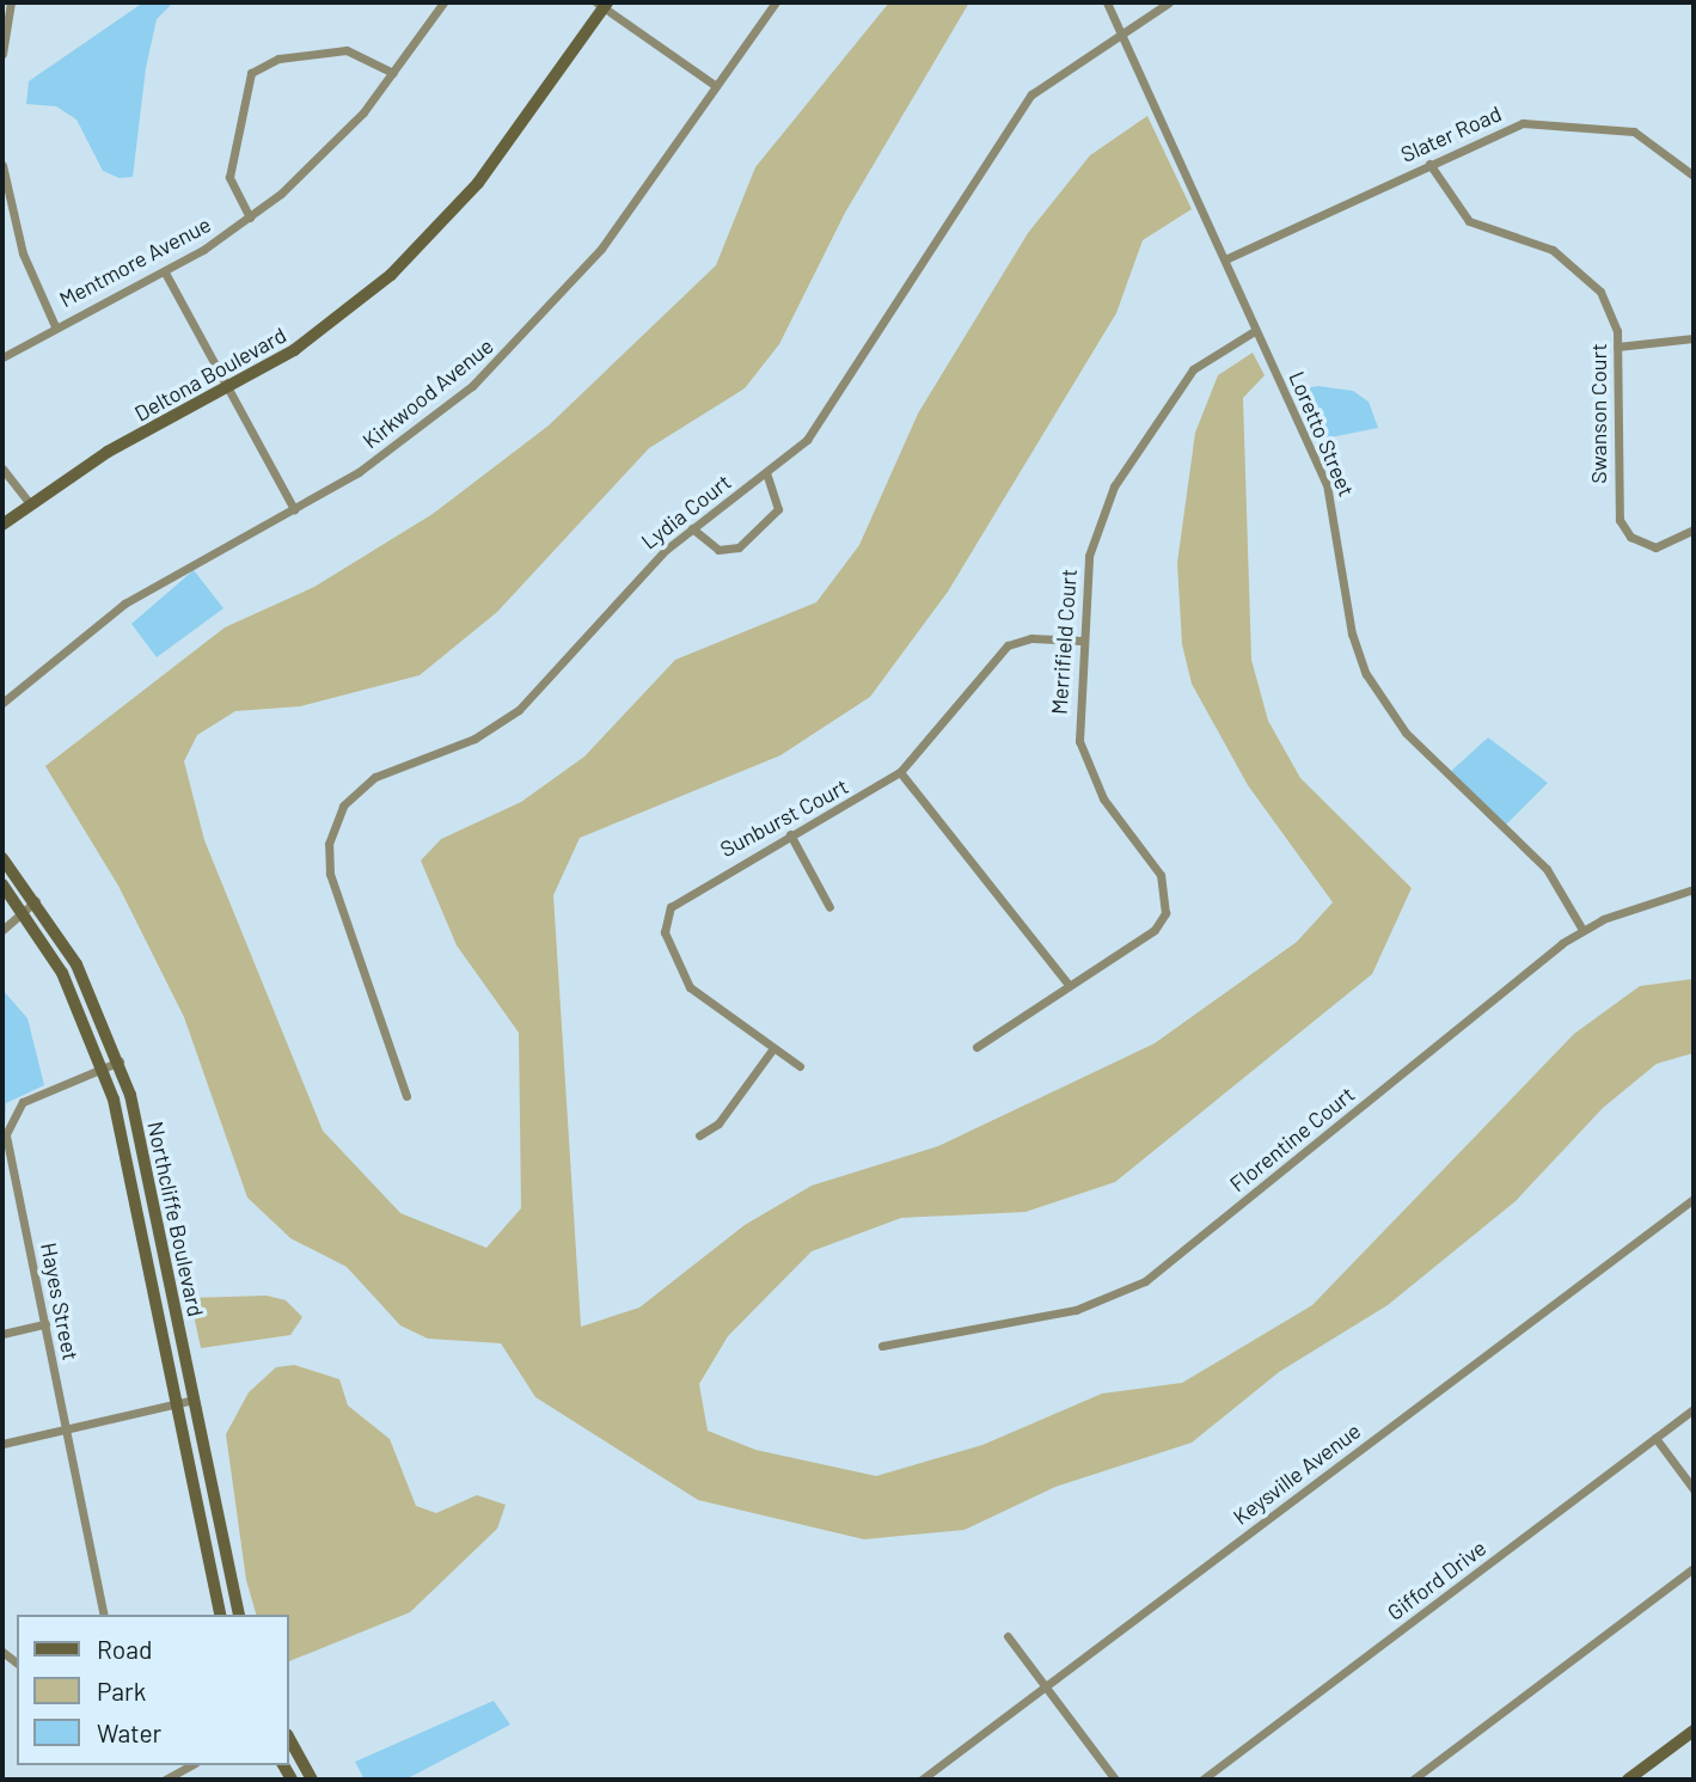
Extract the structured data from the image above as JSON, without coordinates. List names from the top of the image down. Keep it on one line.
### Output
{"streets":{"main road":["Deltona Boulevard","Northcliffe Boulevard"],"street":["Slater Road","Mentmore Avenue","Kirkwood Avenue","Swanson Court","Loretto Street","Lydia Court","Merrifield Court","Sunburst Court","Florentine Court","Hayes Street","Keysville Avenue","Gifford Drive"]},"crossings":[["Slater Road","Swanson Court"],["Slater Road","Loretto Street"],["Loretto Street","Lydia Court"],["Loretto Street","Merrifield Court"],["Loretto Street","Florentine Court"],["Merrifield Court","Sunburst Court"],["Northcliffe Boulevard","Hayes Street"]],"legend":["Road","Park","Water"]}
